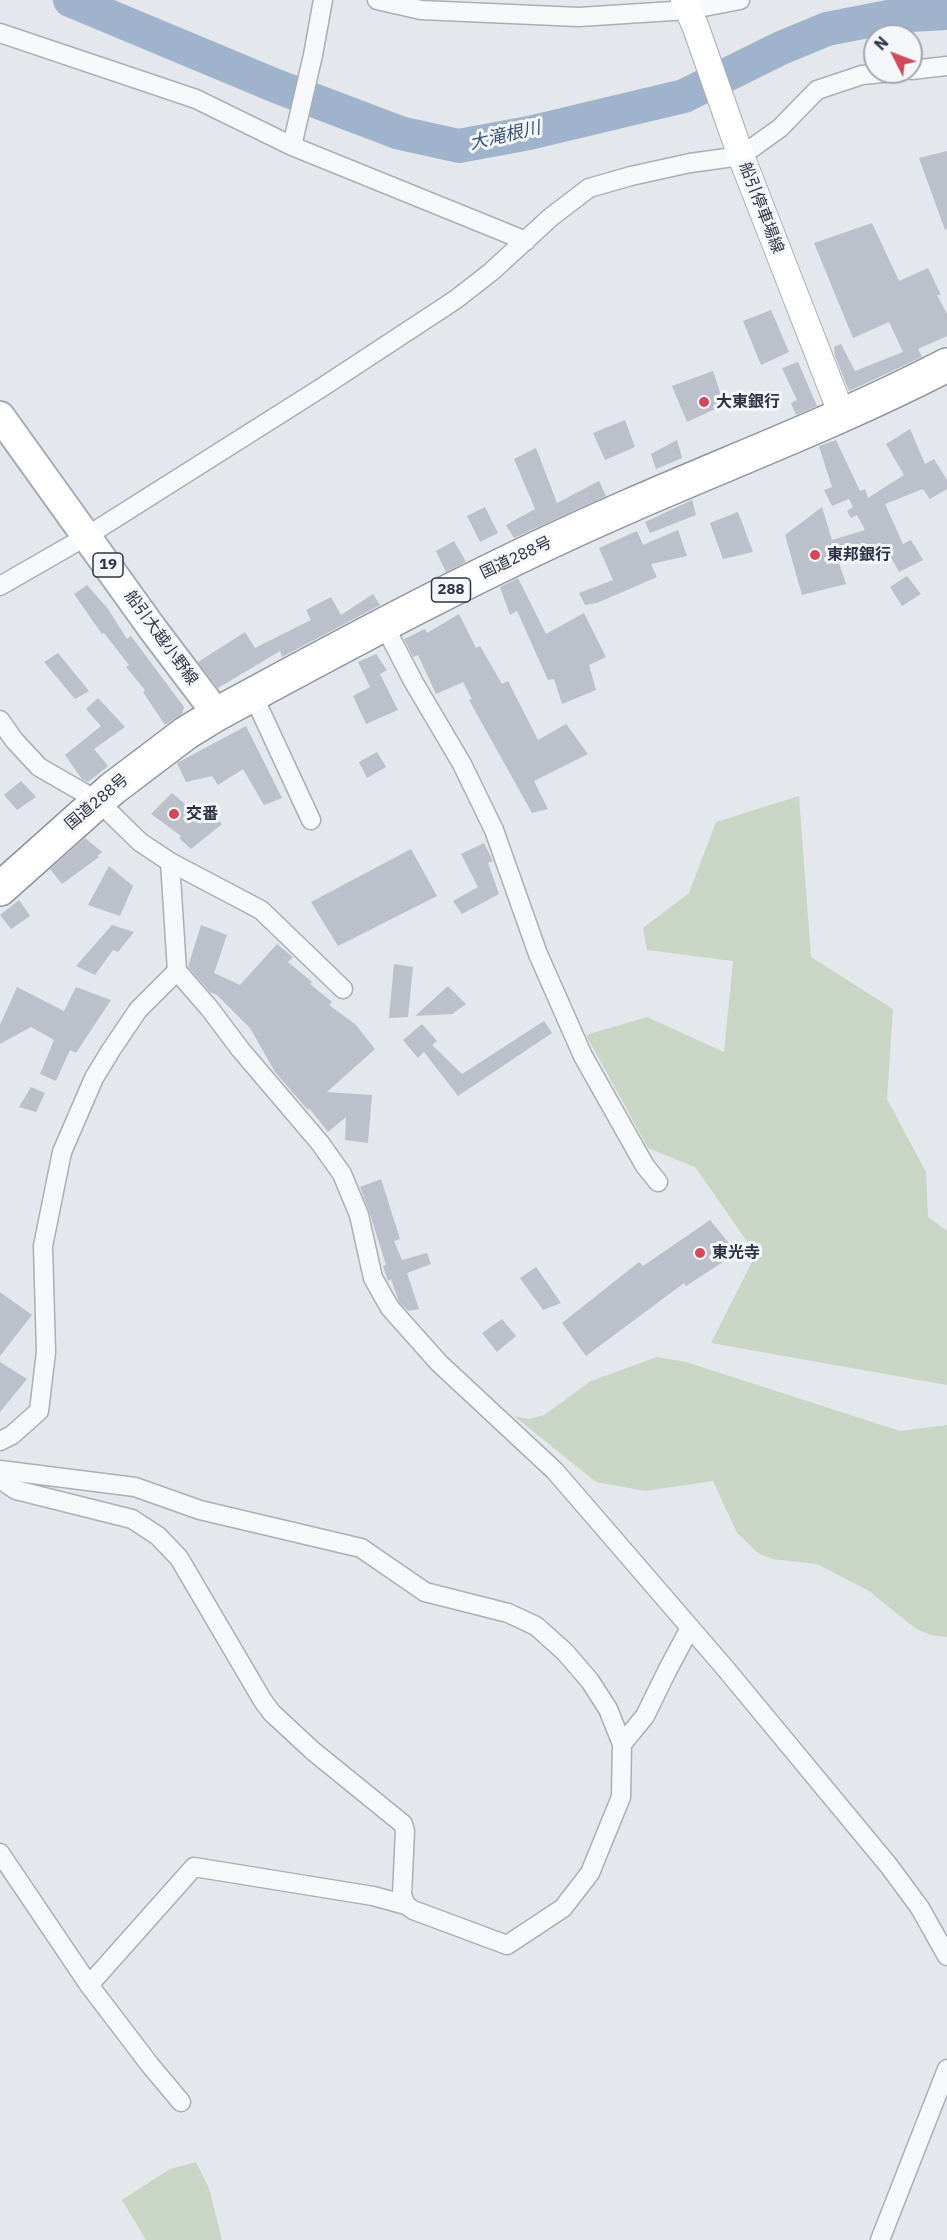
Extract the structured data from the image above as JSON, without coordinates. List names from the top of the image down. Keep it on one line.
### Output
{"streets":{"highway":["国道288号","288"],"main road":["船引停車場線","19","船引大越小野線"]},"crossings":[["船引停車場線","国道288号"],["国道288号","船引大越小野線"]],"water":["大滝根川"],"places":["大東銀行","東邦銀行","交番","東光寺"],"north":"top left"}
